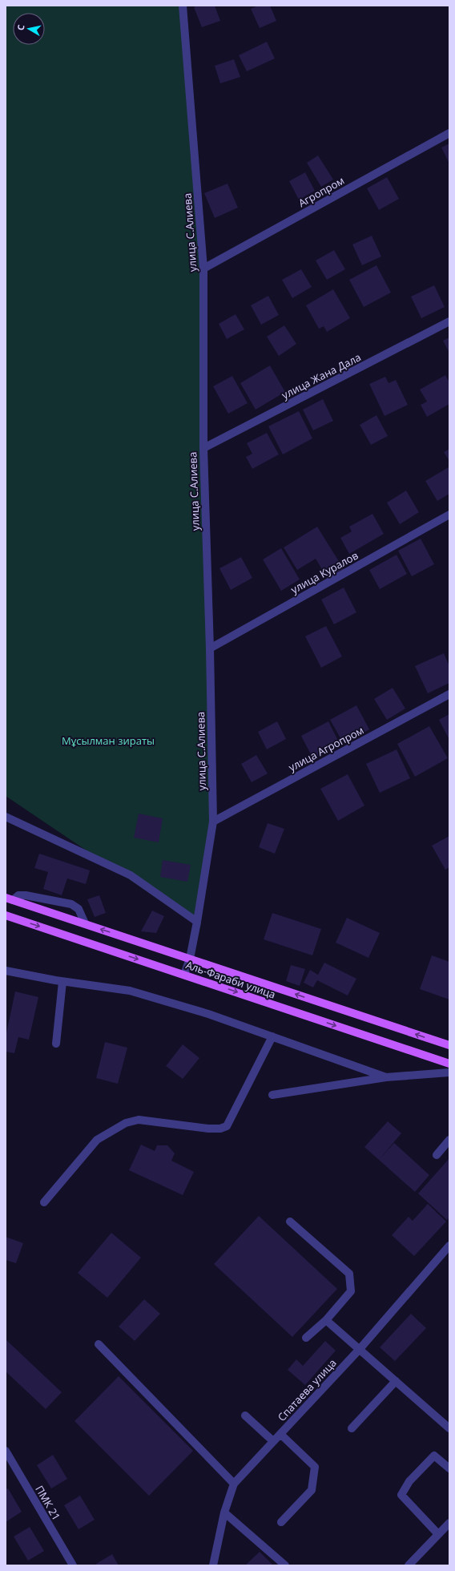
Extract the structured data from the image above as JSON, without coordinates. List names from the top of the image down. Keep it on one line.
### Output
{"streets":{"main road":["Аль-Фараби улица"],"street":["Агропром","улица С.Алиева","улица Жана Дала","улица Куралов","улица Агропром","Спатаева улица","ПМК 21"]},"crossings":[["Агропром","улица С.Алиева"],["улица С.Алиева","улица Жана Дала"],["улица С.Алиева","улица Куралов"],["улица С.Алиева","улица Агропром"],["улица С.Алиева","Аль-Фараби улица"]],"parks":["Мұсылман зираты"],"north":"left"}
